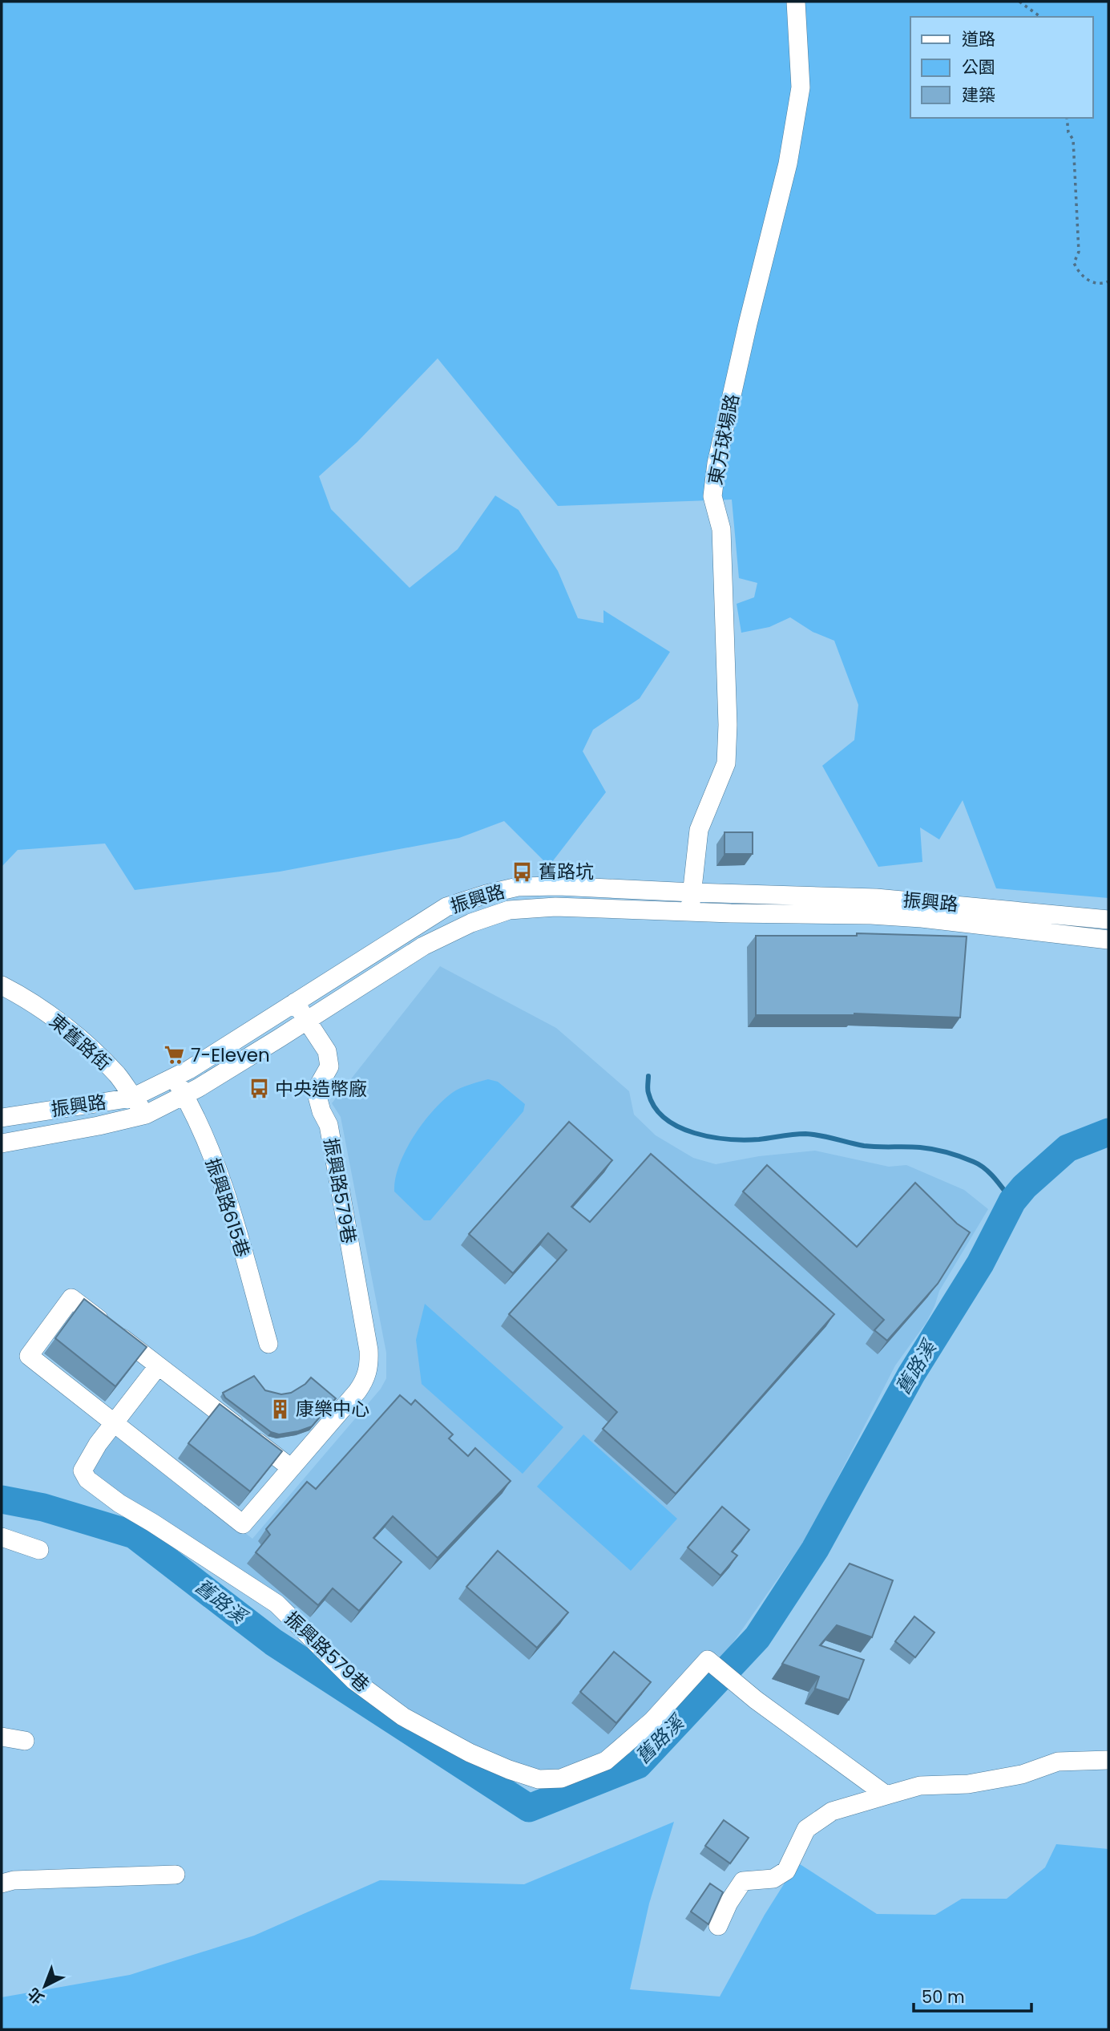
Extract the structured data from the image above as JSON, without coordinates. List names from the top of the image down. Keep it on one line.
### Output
{"streets":{"street":["東方球場路","振興路","東舊路街","振興路579巷","振興路615巷"]},"crossings":[["東方球場路","振興路"],["振興路","東舊路街"],["振興路","振興路579巷"],["振興路","振興路615巷"]],"water":["舊路溪"],"places":{"bus stop":["舊路坑","中央造幣廠"],"supermarket":["7-Eleven"],"building":["康樂中心"]},"legend":["道路","公園","建築"],"scale_bar":"50 m","north":"bottom left"}
